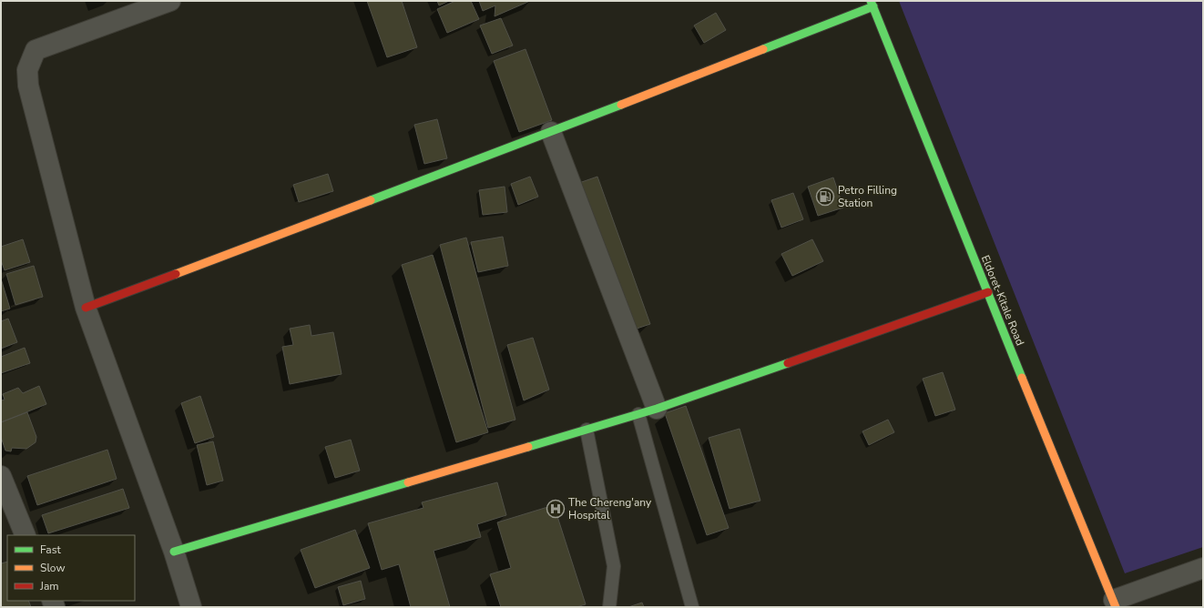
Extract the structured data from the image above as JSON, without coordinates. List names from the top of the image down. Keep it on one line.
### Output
{"streets":{"main road":["Eldoret-Kitale Road"]},"places":{"fuel station":["Petro Filling Station"],"hospital":["The Chereng'any Hospital"]},"legend":["Fast","Slow","Jam"]}
